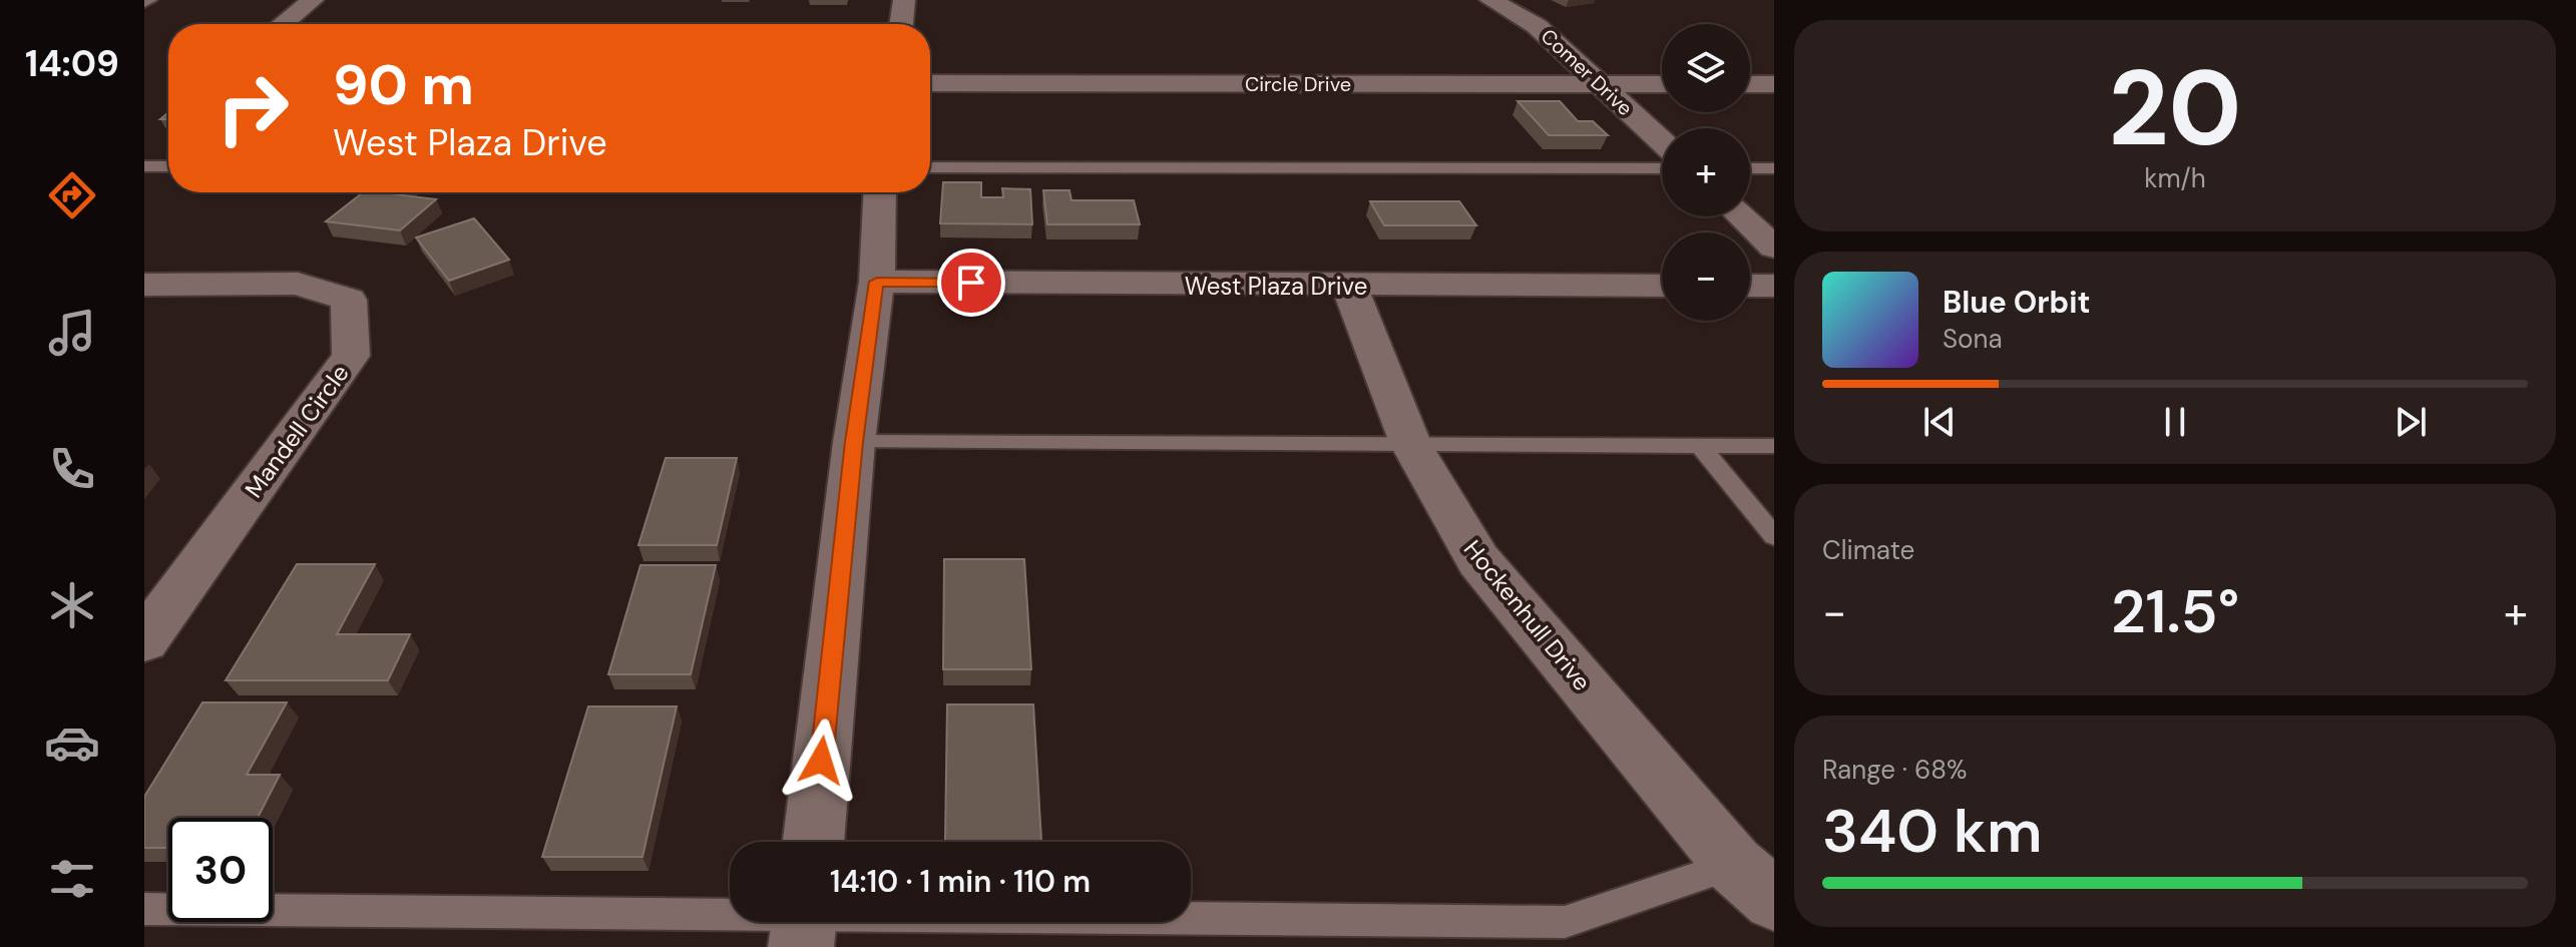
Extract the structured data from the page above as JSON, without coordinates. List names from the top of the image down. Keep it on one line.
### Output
{"streets":{"street":["Comer Drive","Circle Drive","West Plaza Drive","Mandell Circle","Hockenhull Drive"]},"crossings":[["Comer Drive","Circle Drive"],["West Plaza Drive","Hockenhull Drive"]],"page":{"tabs":"14:09","tile":[["20","km/h"],"Climate",["Range · 68%","340 km"]],"map_buttons":["+","−"],"turn":["90 m","West Plaza Drive"],"song":["Blue Orbit","Sona"],"heat":["−","21.5°","+"],"limit":"30","trip":"14:10 · 1 min · 110 m"}}
